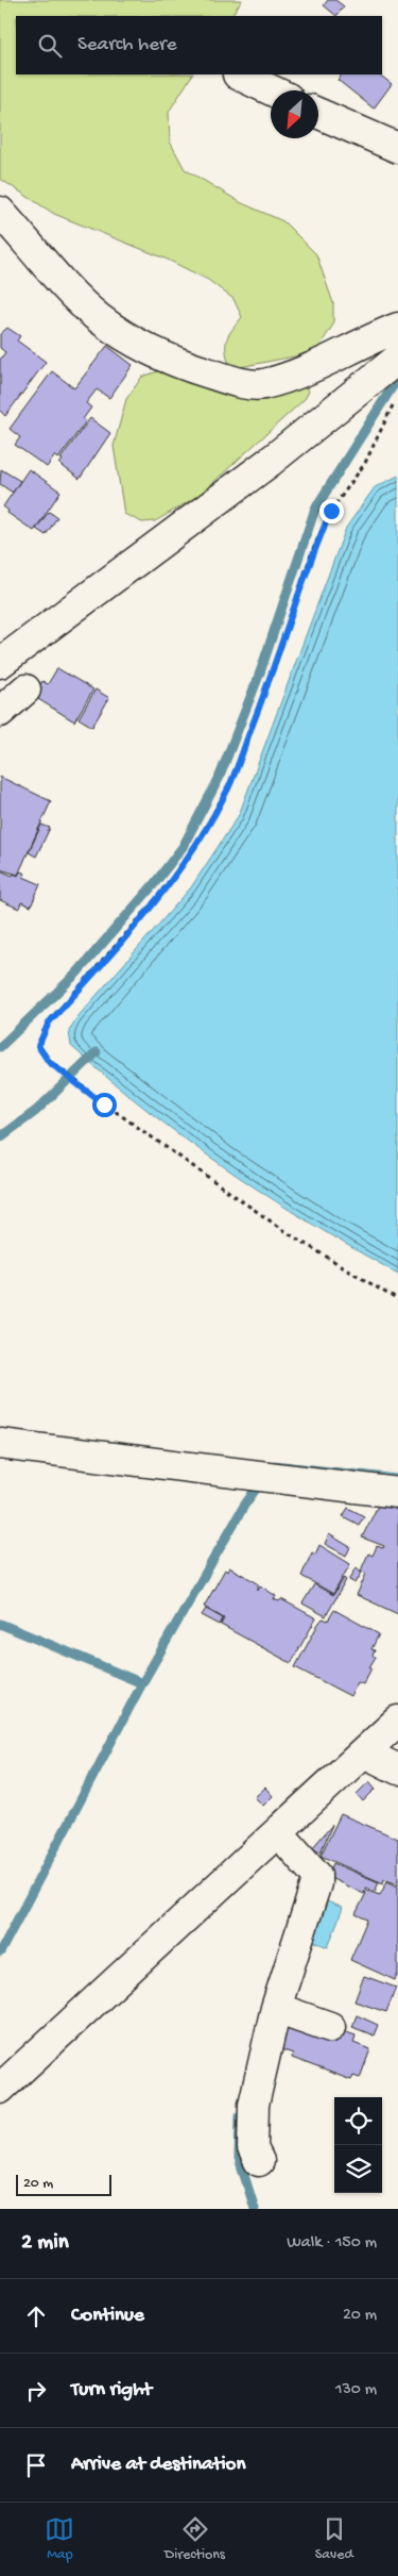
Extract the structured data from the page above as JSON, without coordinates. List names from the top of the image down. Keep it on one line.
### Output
{"scale_bar":"20 m","north":"bottom left","page":{"search":"Search here","scale":"20 m","heading":["2 min","Walk · 150 m"],"list":[["Continue","20 m"],["Turn right","130 m"],"Arrive at destination"],"nav":["Map","Directions","Saved"]}}
